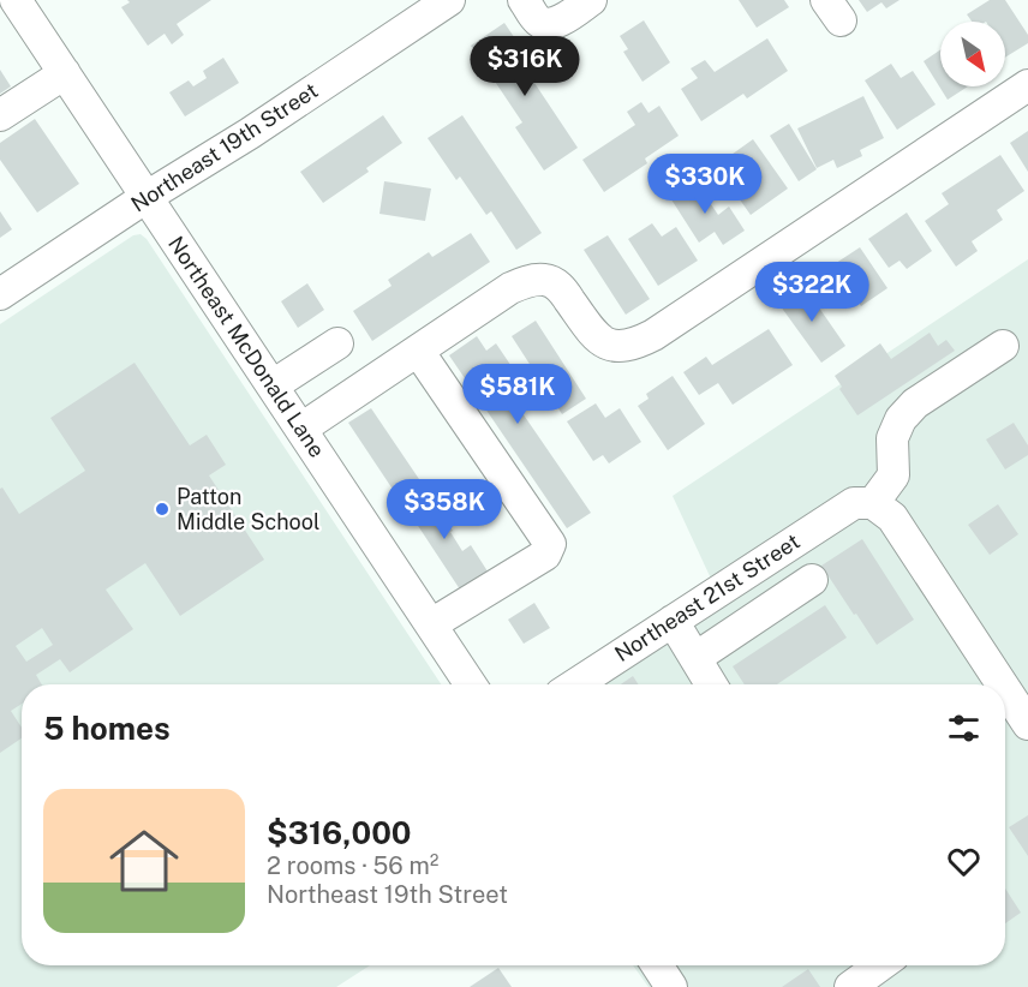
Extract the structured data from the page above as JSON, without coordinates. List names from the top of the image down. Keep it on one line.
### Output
{"streets":{"street":["Northeast 19th Street","Northeast McDonald Lane","Northeast 21st Street"]},"crossings":[["Northeast 19th Street","Northeast McDonald Lane"]],"places":["Patton Middle School"],"north":"bottom right","page":{"price":["$316K","$330K","$322K","$581K","$358K"],"heading":"5 homes","list":[{"name":"$316,000","note":"2 rooms · 56 m² · Northeast 19th Street"}]}}
